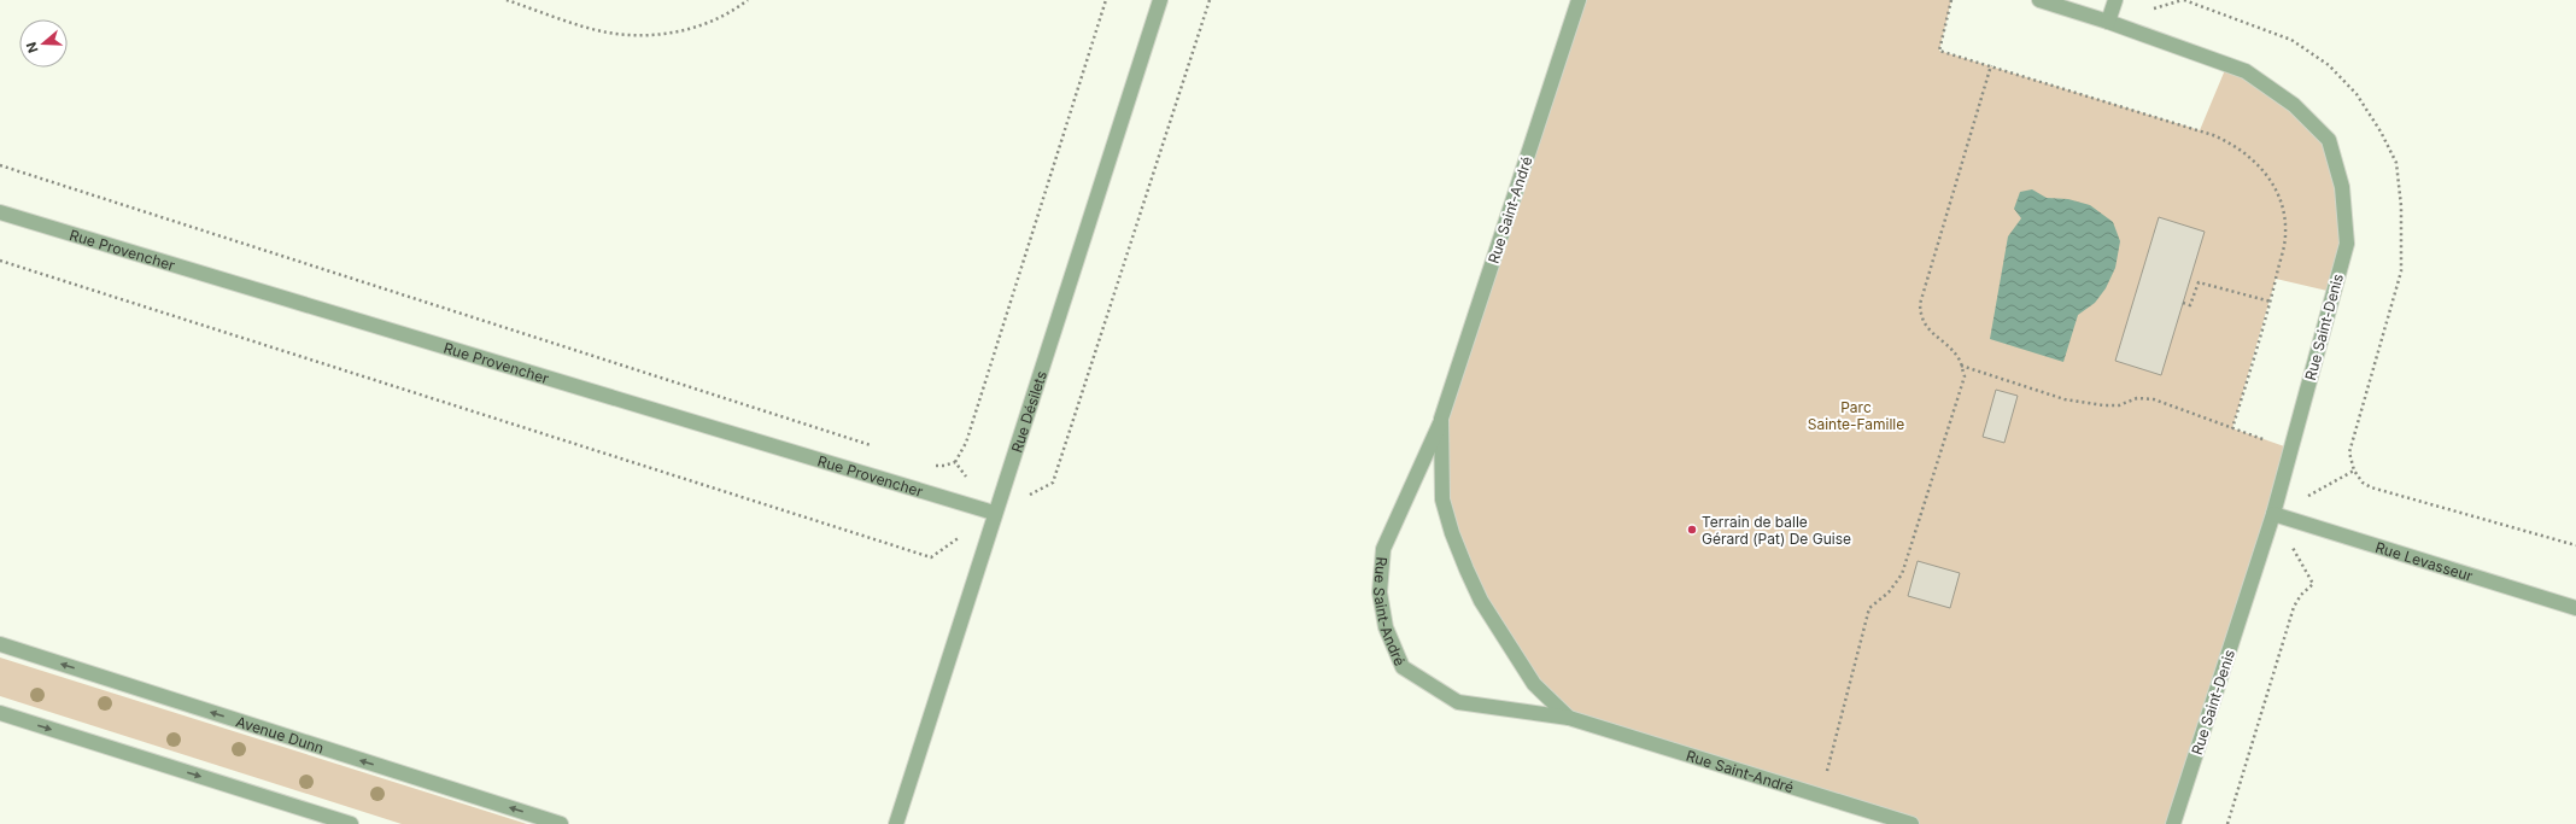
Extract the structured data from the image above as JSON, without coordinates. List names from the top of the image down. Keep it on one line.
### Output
{"streets":{"street":["Rue Saint-André","Rue Provencher","Rue Saint-Denis","Rue Désilets","Rue Levasseur","Avenue Dunn"]},"crossings":[["Rue Provencher","Rue Désilets"],["Rue Saint-Denis","Rue Levasseur"]],"parks":["Parc Sainte-Famille"],"places":["Terrain de balle Gérard (Pat) De Guise"],"north":"left"}
